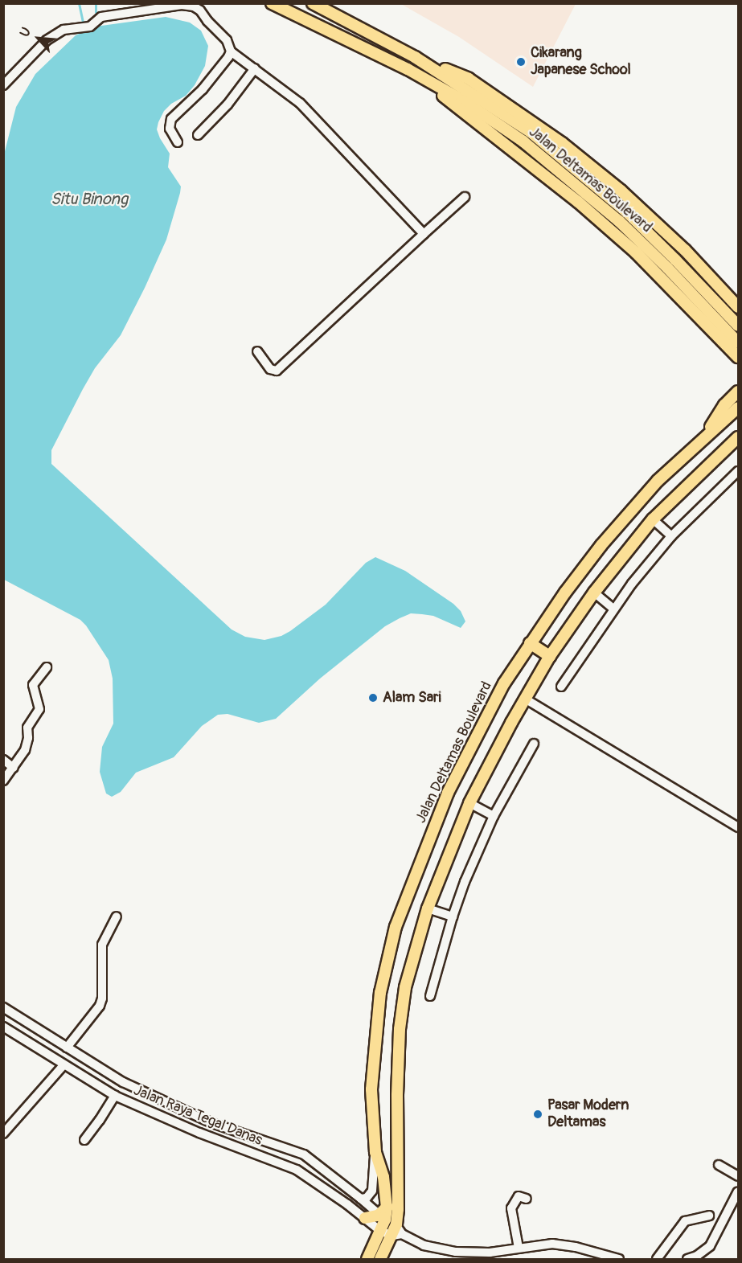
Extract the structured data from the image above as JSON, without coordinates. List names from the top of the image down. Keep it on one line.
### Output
{"streets":{"main road":["Jalan Deltamas Boulevard"],"street":["Jalan Raya Tegal Danas"]},"crossings":[["Jalan Deltamas Boulevard","Jalan Raya Tegal Danas"]],"water":["Situ Binong"],"places":["Cikarang Japanese School","Alam Sari","Pasar Modern Deltamas"],"north":"top left"}
